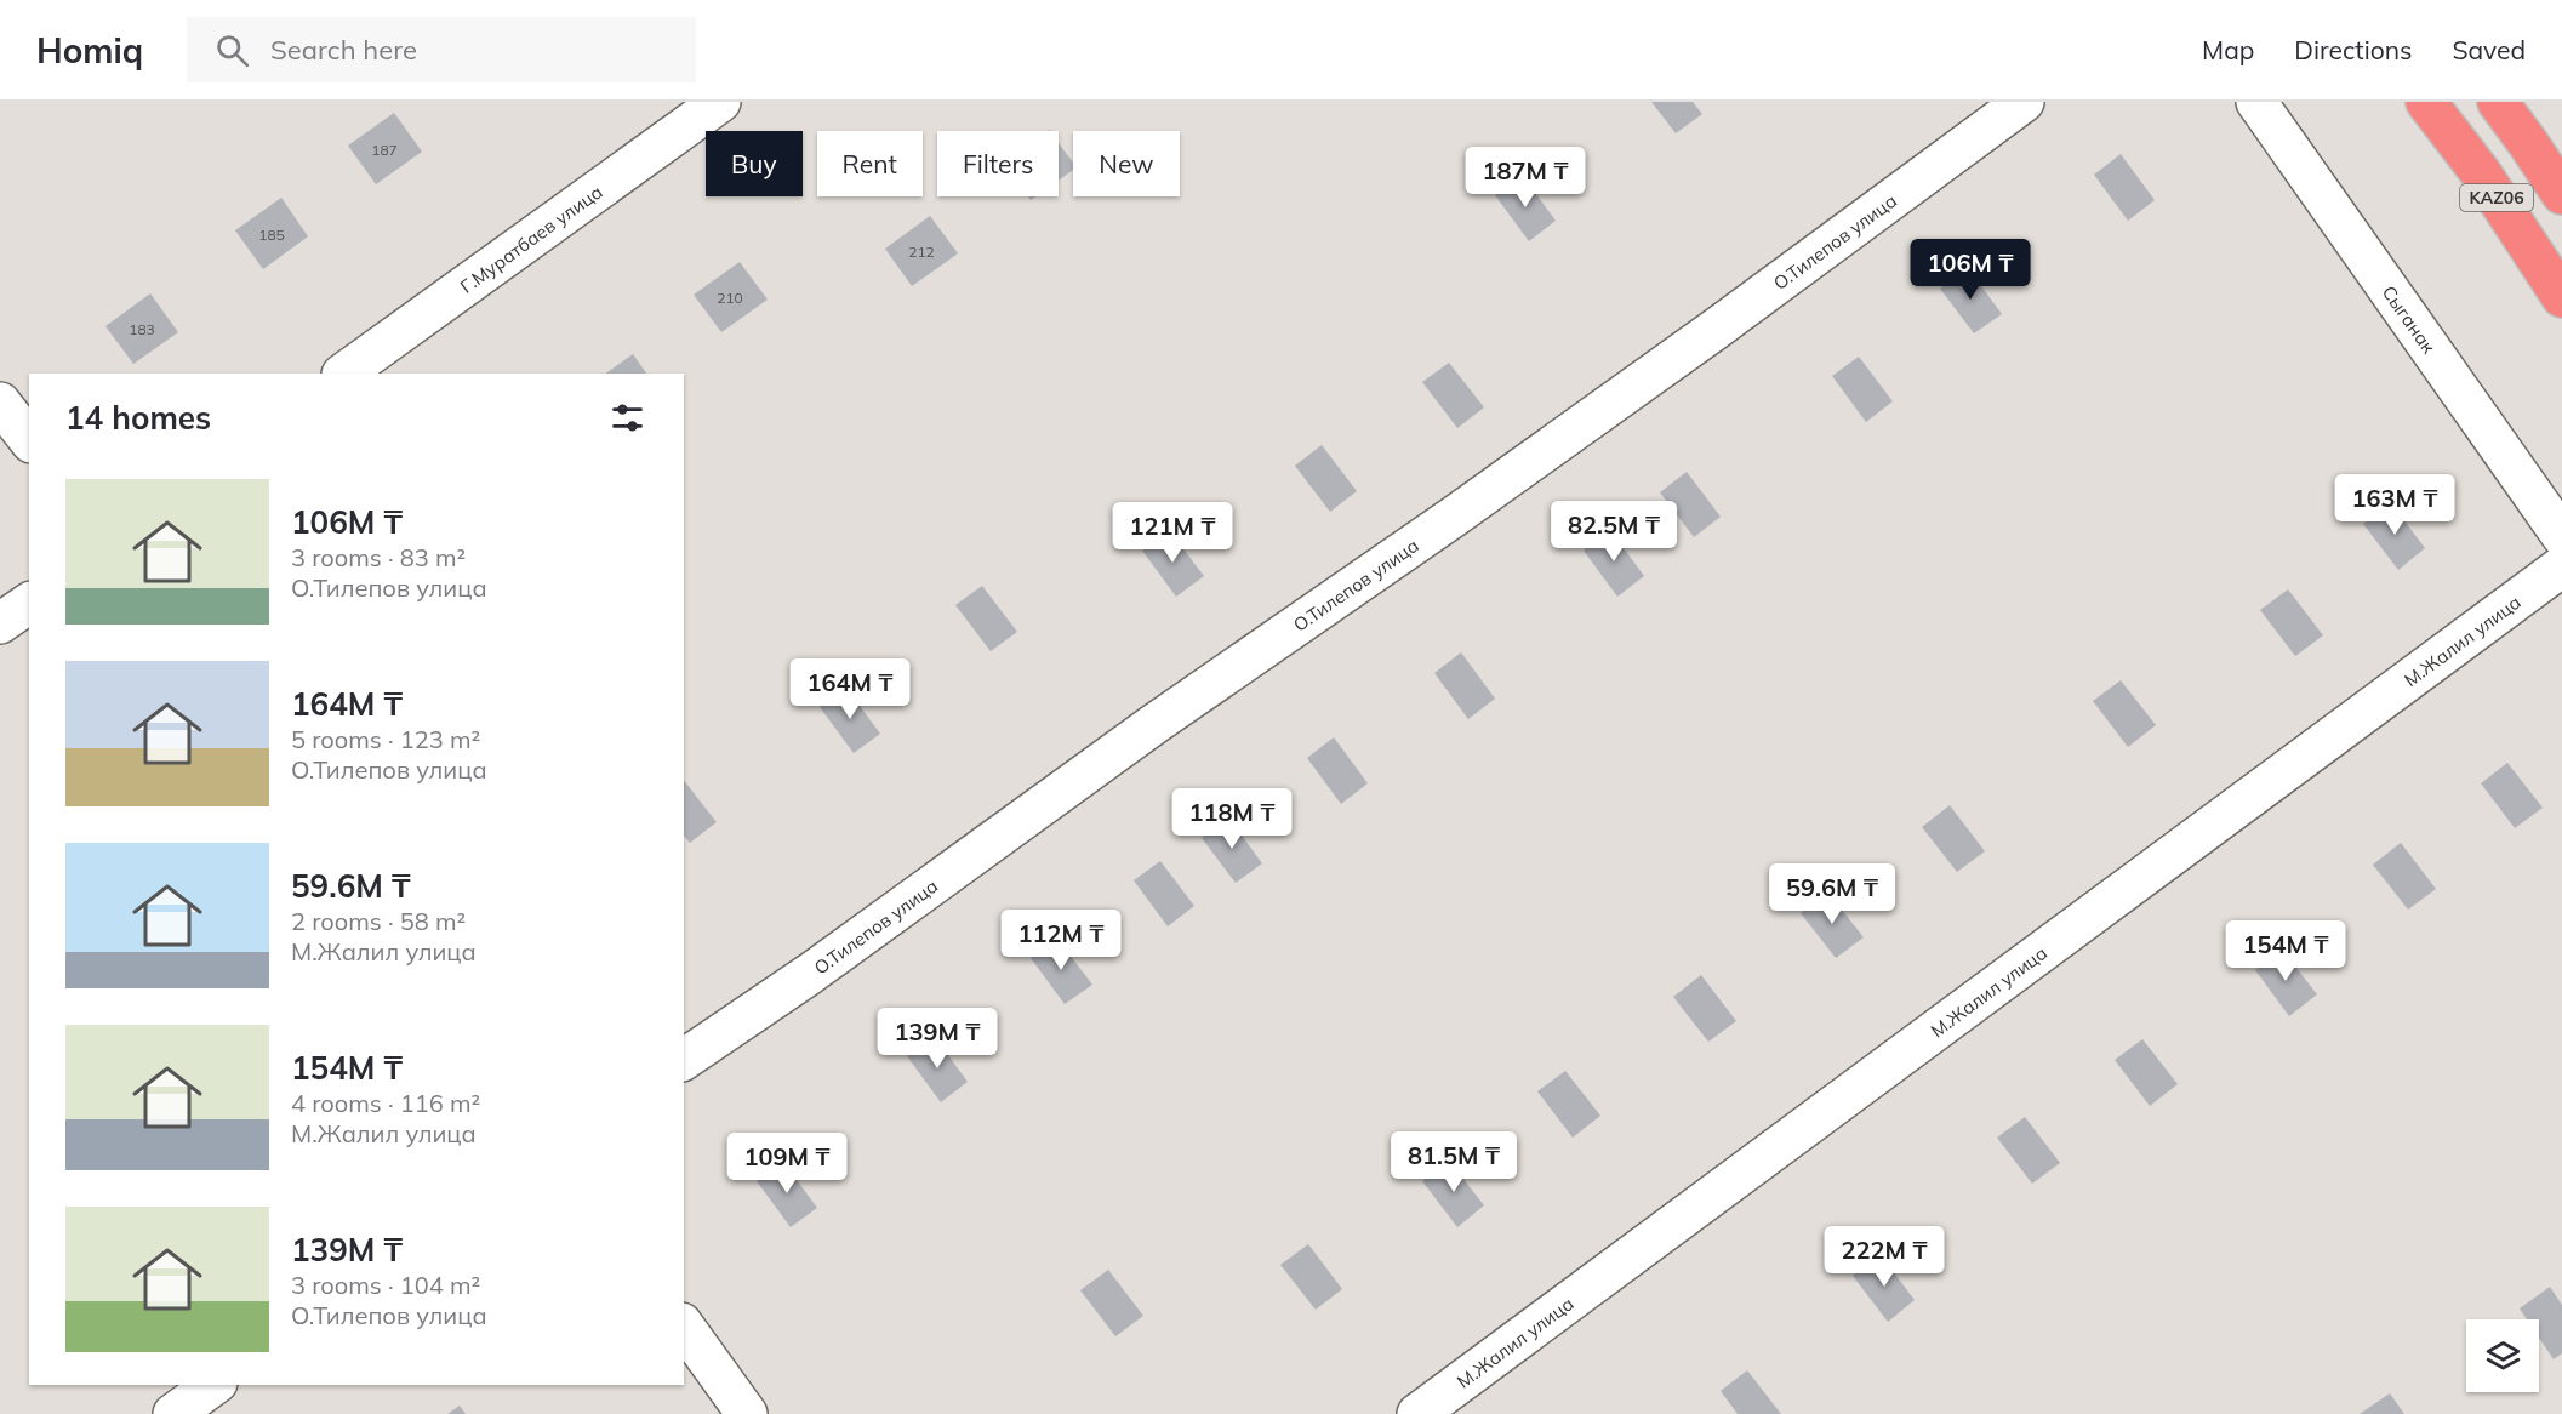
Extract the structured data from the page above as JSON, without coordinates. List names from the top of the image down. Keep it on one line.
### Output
{"streets":{"highway":["KАZ06"],"street":["Г.Муратбаев улица","О.Тилепов улица","Сыганак","М.Жалил улица"]},"house_numbers":["187","185","212","210","183"],"page":{"header":"Homiq","search":"Search here","nav":["Map","Directions","Saved"],"chip":["Buy","Rent","Filters","New"],"price":["187M ₸","106M ₸","163M ₸","82.5M ₸","121M ₸","164M ₸","118M ₸","59.6M ₸","112M ₸","154M ₸","139M ₸","81.5M ₸","109M ₸","222M ₸"],"heading":"14 homes","list":[{"name":"106M ₸","note":"3 rooms · 83 m² · О.Тилепов улица"},{"name":"164M ₸","note":"5 rooms · 123 m² · О.Тилепов улица"},{"name":"59.6M ₸","note":"2 rooms · 58 m² · М.Жалил улица"},{"name":"154M ₸","note":"4 rooms · 116 m² · М.Жалил улица"},{"name":"139M ₸","note":"3 rooms · 104 m² · О.Тилепов улица"}]}}
